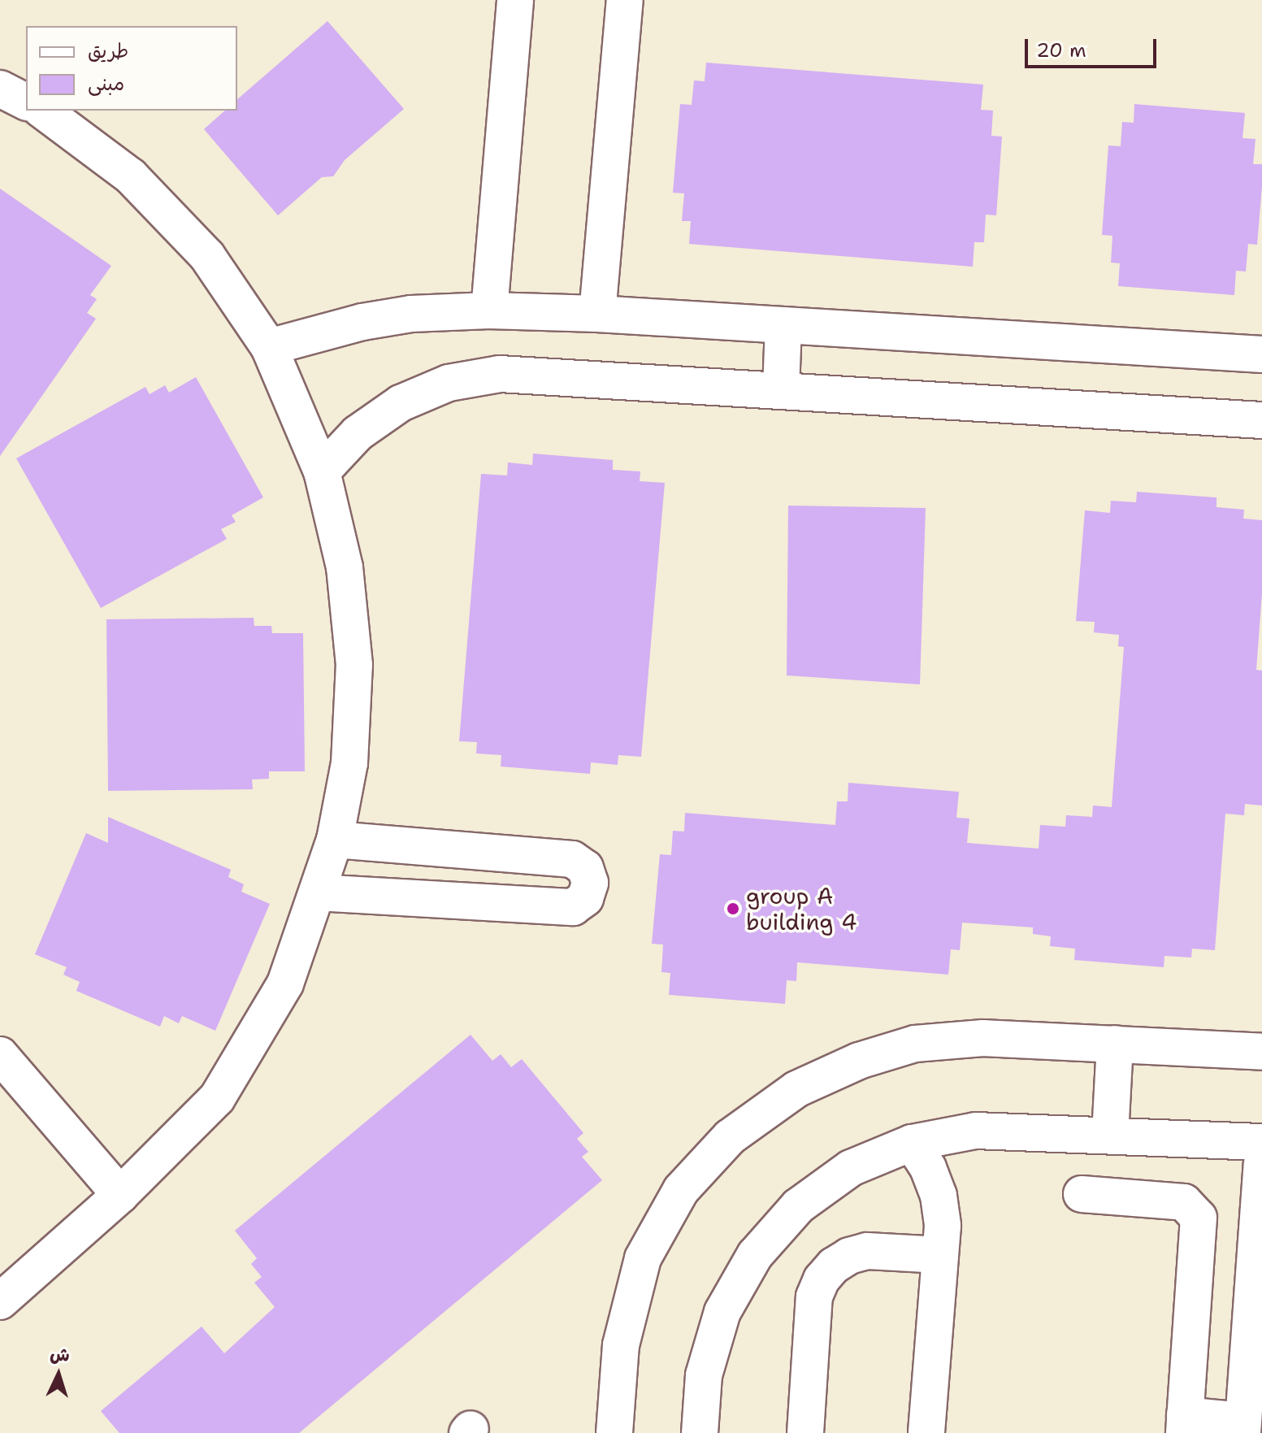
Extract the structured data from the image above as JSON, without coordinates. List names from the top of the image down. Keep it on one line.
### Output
{"places":["group A building 4"],"legend":["طريق","مبنى"],"scale_bar":"20 m","north":"top"}
